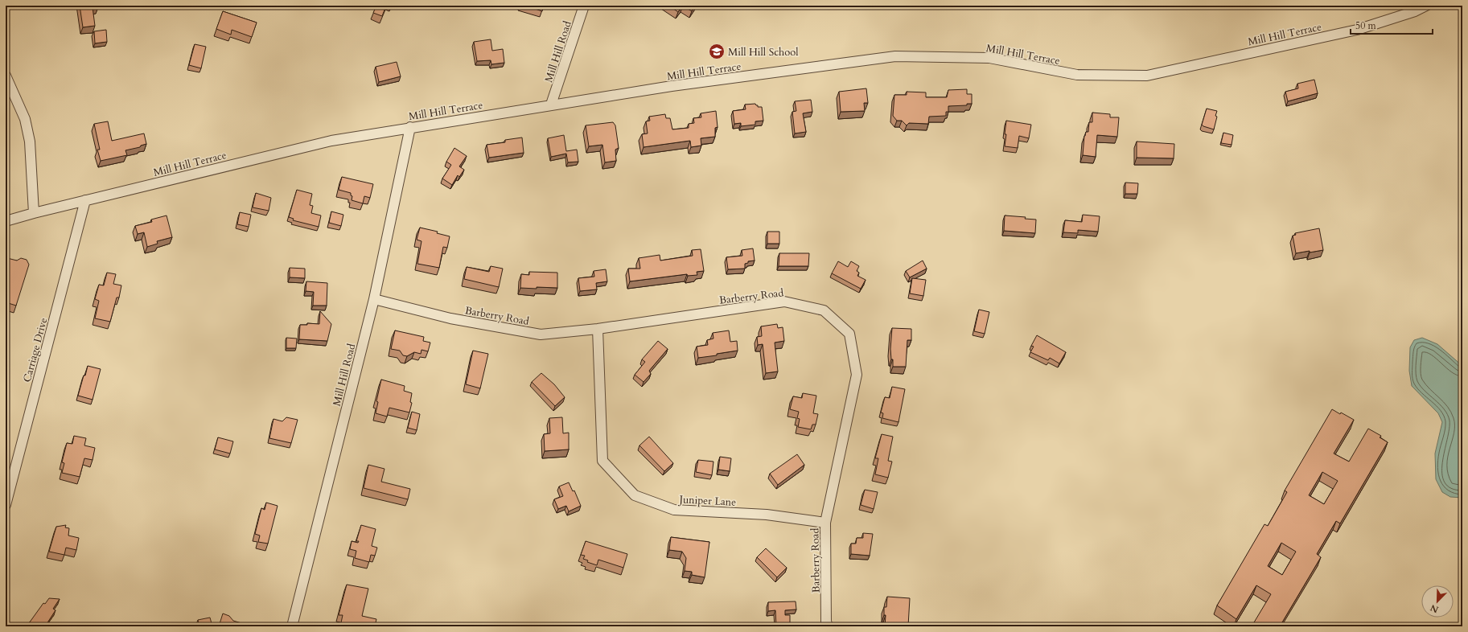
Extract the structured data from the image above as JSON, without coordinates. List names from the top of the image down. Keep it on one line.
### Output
{"streets":{"street":["Mill Hill Terrace","Mill Hill Road","Barberry Road","Carriage Drive","Juniper Lane"]},"crossings":[["Mill Hill Terrace","Mill Hill Road"],["Mill Hill Terrace","Carriage Drive"],["Mill Hill Road","Barberry Road"],["Barberry Road","Juniper Lane"]],"places":{"school or university":["Mill Hill School"]},"scale_bar":"50 m","north":"bottom left"}
